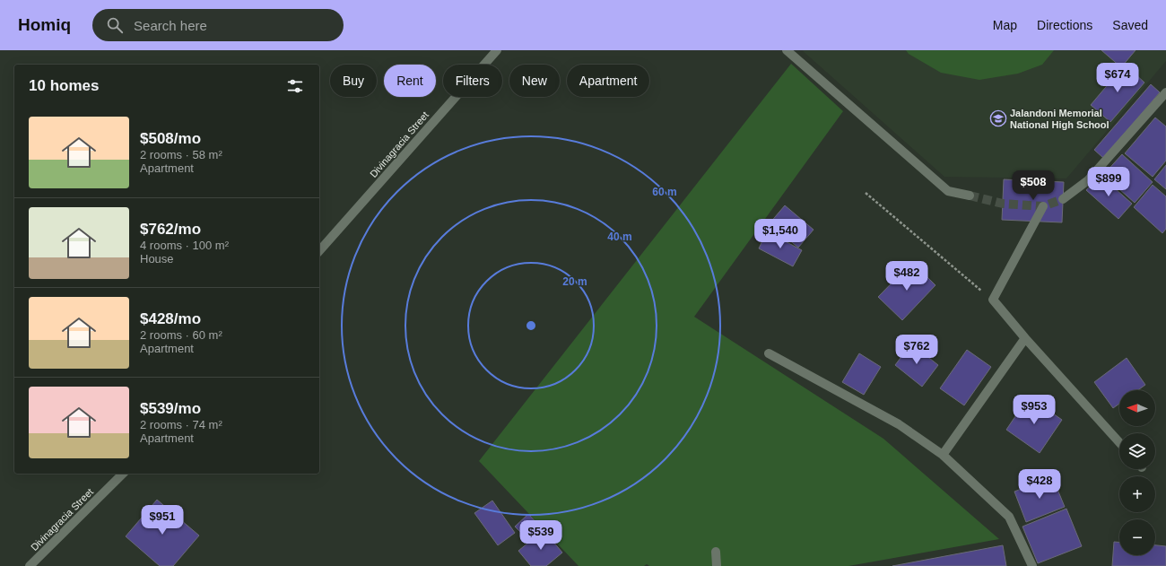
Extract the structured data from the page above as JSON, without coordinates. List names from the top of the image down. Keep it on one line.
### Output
{"streets":{"street":["Divinagracia Street"]},"places":{"school or university":["Jalandoni Memorial National High School"]},"north":"left","page":{"header":"Homiq","search":"Search here","nav":["Map","Directions","Saved"],"price":["$674","$899","$508","$1,540","$482","$762","$953","$428","$951","$539"],"chip":["Buy","Rent","Filters","New","Apartment"],"heading":"10 homes","list":[{"name":"$508/mo","note":"2 rooms · 58 m² · Apartment"},{"name":"$762/mo","note":"4 rooms · 100 m² · House"},{"name":"$428/mo","note":"2 rooms · 60 m² · Apartment"},{"name":"$539/mo","note":"2 rooms · 74 m² · Apartment"}],"map_buttons":["+","−"]},"rings":["60 m","40 m","20 m"]}
